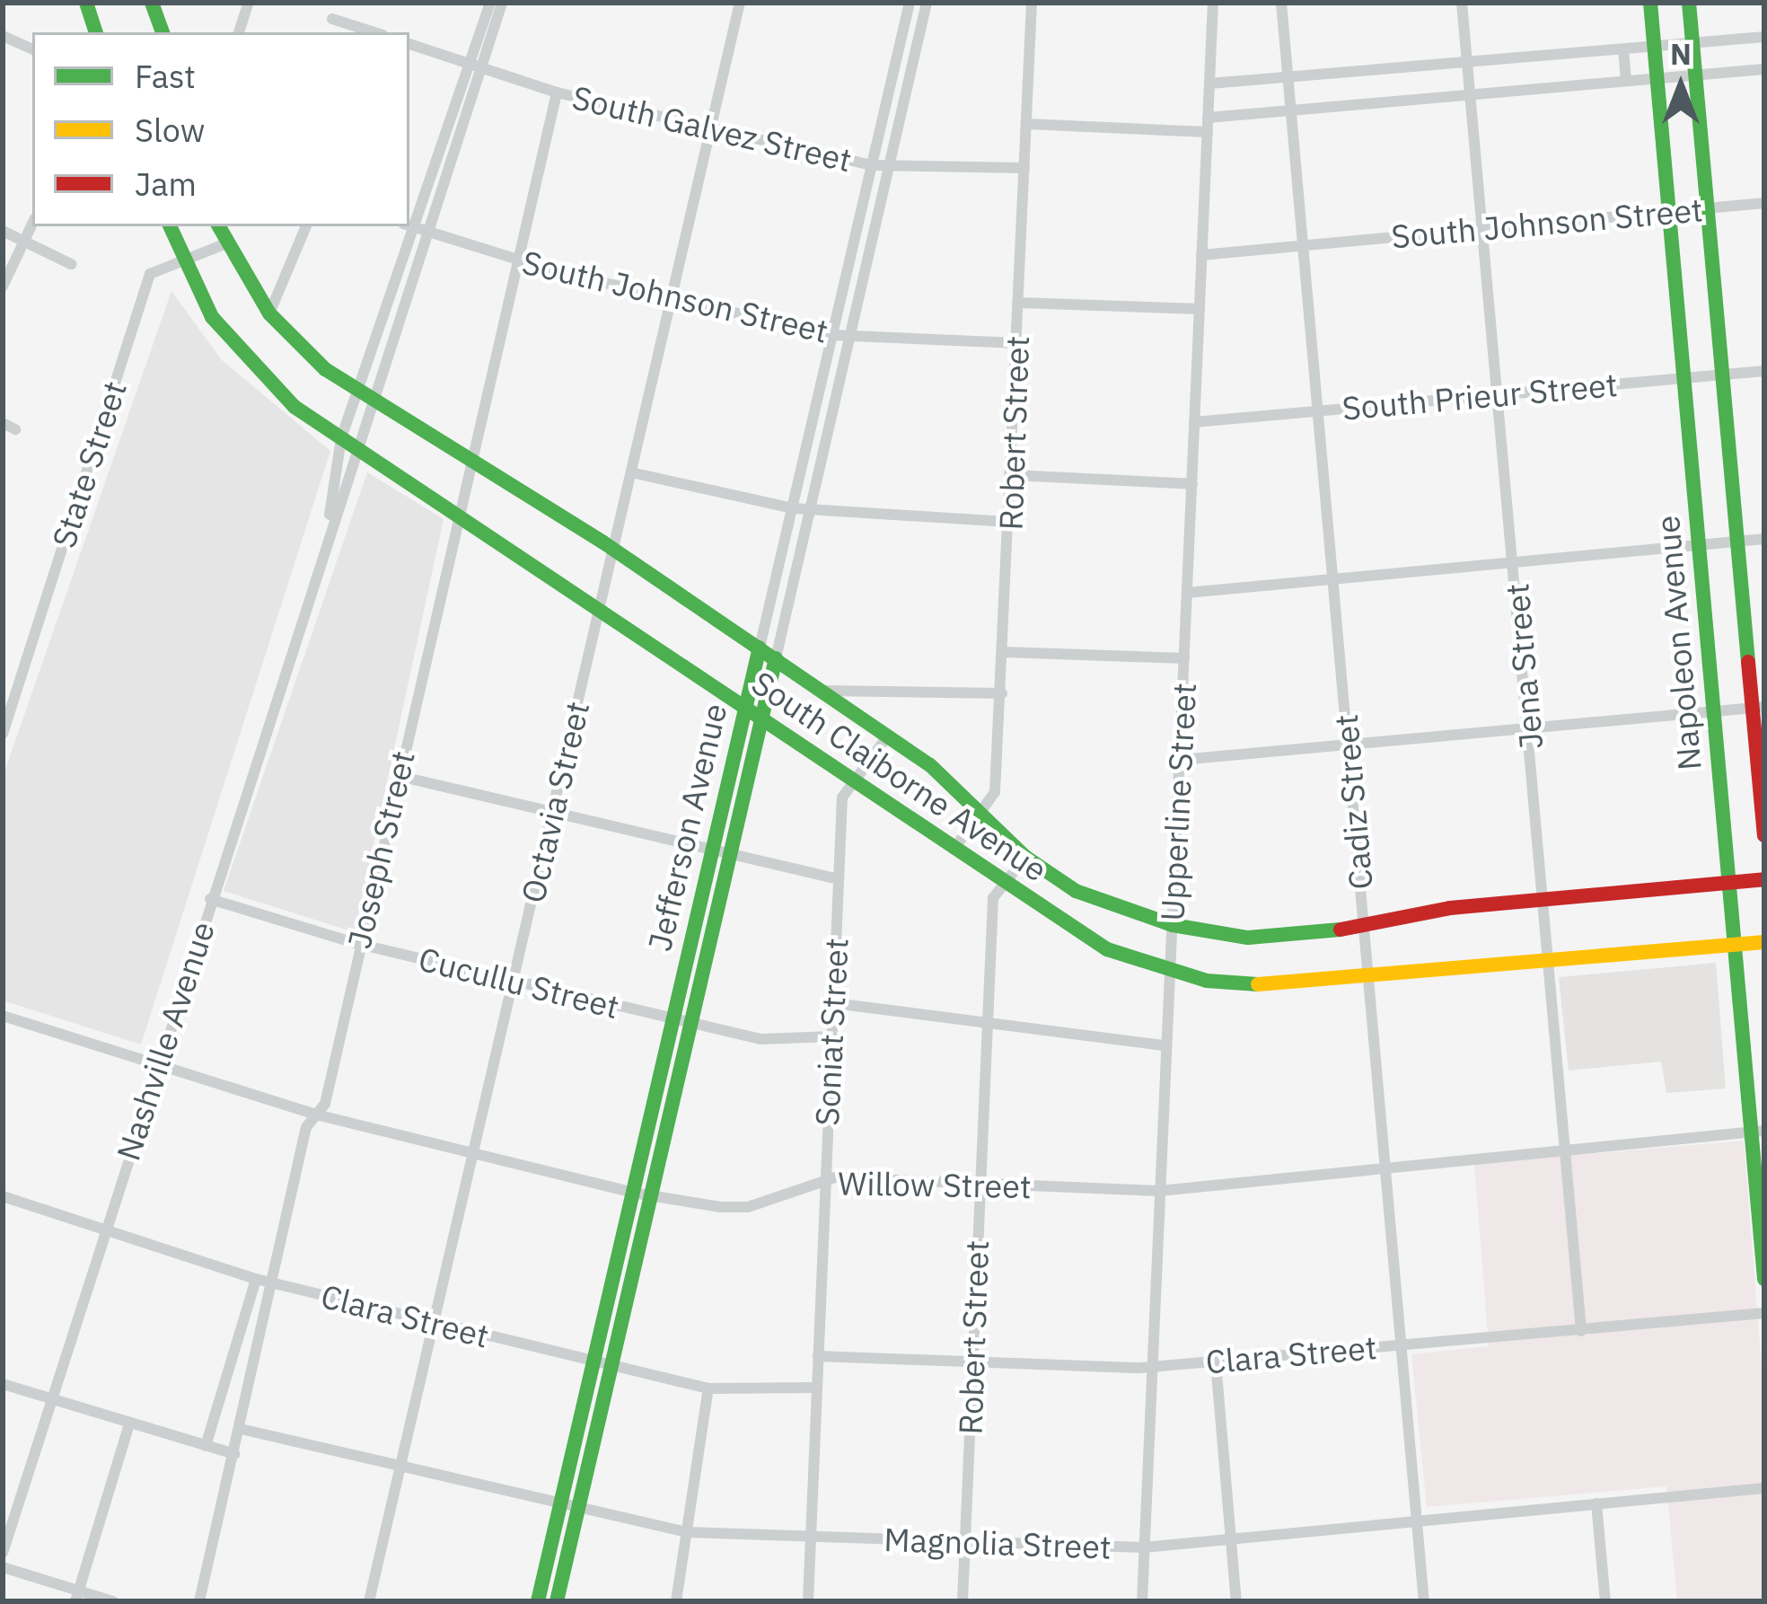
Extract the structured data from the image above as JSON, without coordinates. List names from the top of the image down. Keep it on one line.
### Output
{"streets":{"main road":["Napoleon Avenue","South Claiborne Avenue","Jefferson Avenue"],"street":["South Galvez Street","South Johnson Street","South Prieur Street","Robert Street","State Street","Jena Street","Octavia Street","Upperline Street","Cadiz Street","Joseph Street","Cucullu Street","Soniat Street","Nashville Avenue","Willow Street","Clara Street","Magnolia Street"]},"crossings":[["South Galvez Street","Robert Street"],["South Galvez Street","Octavia Street"],["South Galvez Street","Jefferson Avenue"],["South Galvez Street","Joseph Street"],["South Galvez Street","Nashville Avenue"],["South Johnson Street","Robert Street"],["South Johnson Street","Napoleon Avenue"],["South Johnson Street","Jena Street"],["South Johnson Street","Octavia Street"],["South Johnson Street","Upperline Street"],["South Johnson Street","Cadiz Street"],["South Johnson Street","Jefferson Avenue"],["South Johnson Street","Joseph Street"],["South Johnson Street","Nashville Avenue"],["South Prieur Street","Napoleon Avenue"],["South Prieur Street","Jena Street"],["South Prieur Street","Upperline Street"],["South Prieur Street","Cadiz Street"],["Robert Street","South Claiborne Avenue"],["Robert Street","Willow Street"],["Robert Street","Clara Street"],["Robert Street","Magnolia Street"],["State Street","South Claiborne Avenue"],["Napoleon Avenue","South Claiborne Avenue"],["Napoleon Avenue","Willow Street"],["Jena Street","South Claiborne Avenue"],["Jena Street","Willow Street"],["Jena Street","Clara Street"],["South Claiborne Avenue","Octavia Street"],["South Claiborne Avenue","Upperline Street"],["South Claiborne Avenue","Cadiz Street"],["South Claiborne Avenue","Jefferson Avenue"],["South Claiborne Avenue","Joseph Street"],["South Claiborne Avenue","Soniat Street"],["South Claiborne Avenue","Nashville Avenue"],["Octavia Street","Cucullu Street"],["Octavia Street","Willow Street"],["Octavia Street","Clara Street"],["Octavia Street","Magnolia Street"],["Upperline Street","Willow Street"],["Upperline Street","Clara Street"],["Upperline Street","Magnolia Street"],["Cadiz Street","Willow Street"],["Cadiz Street","Clara Street"],["Cadiz Street","Magnolia Street"],["Jefferson Avenue","Cucullu Street"],["Jefferson Avenue","Willow Street"],["Jefferson Avenue","Clara Street"],["Jefferson Avenue","Magnolia Street"],["Joseph Street","Cucullu Street"],["Joseph Street","Willow Street"],["Joseph Street","Clara Street"],["Joseph Street","Magnolia Street"],["Cucullu Street","Soniat Street"],["Cucullu Street","Nashville Avenue"],["Soniat Street","Willow Street"],["Soniat Street","Clara Street"],["Soniat Street","Magnolia Street"],["Nashville Avenue","Willow Street"],["Nashville Avenue","Clara Street"]],"legend":["Fast","Slow","Jam"],"north":"top"}
